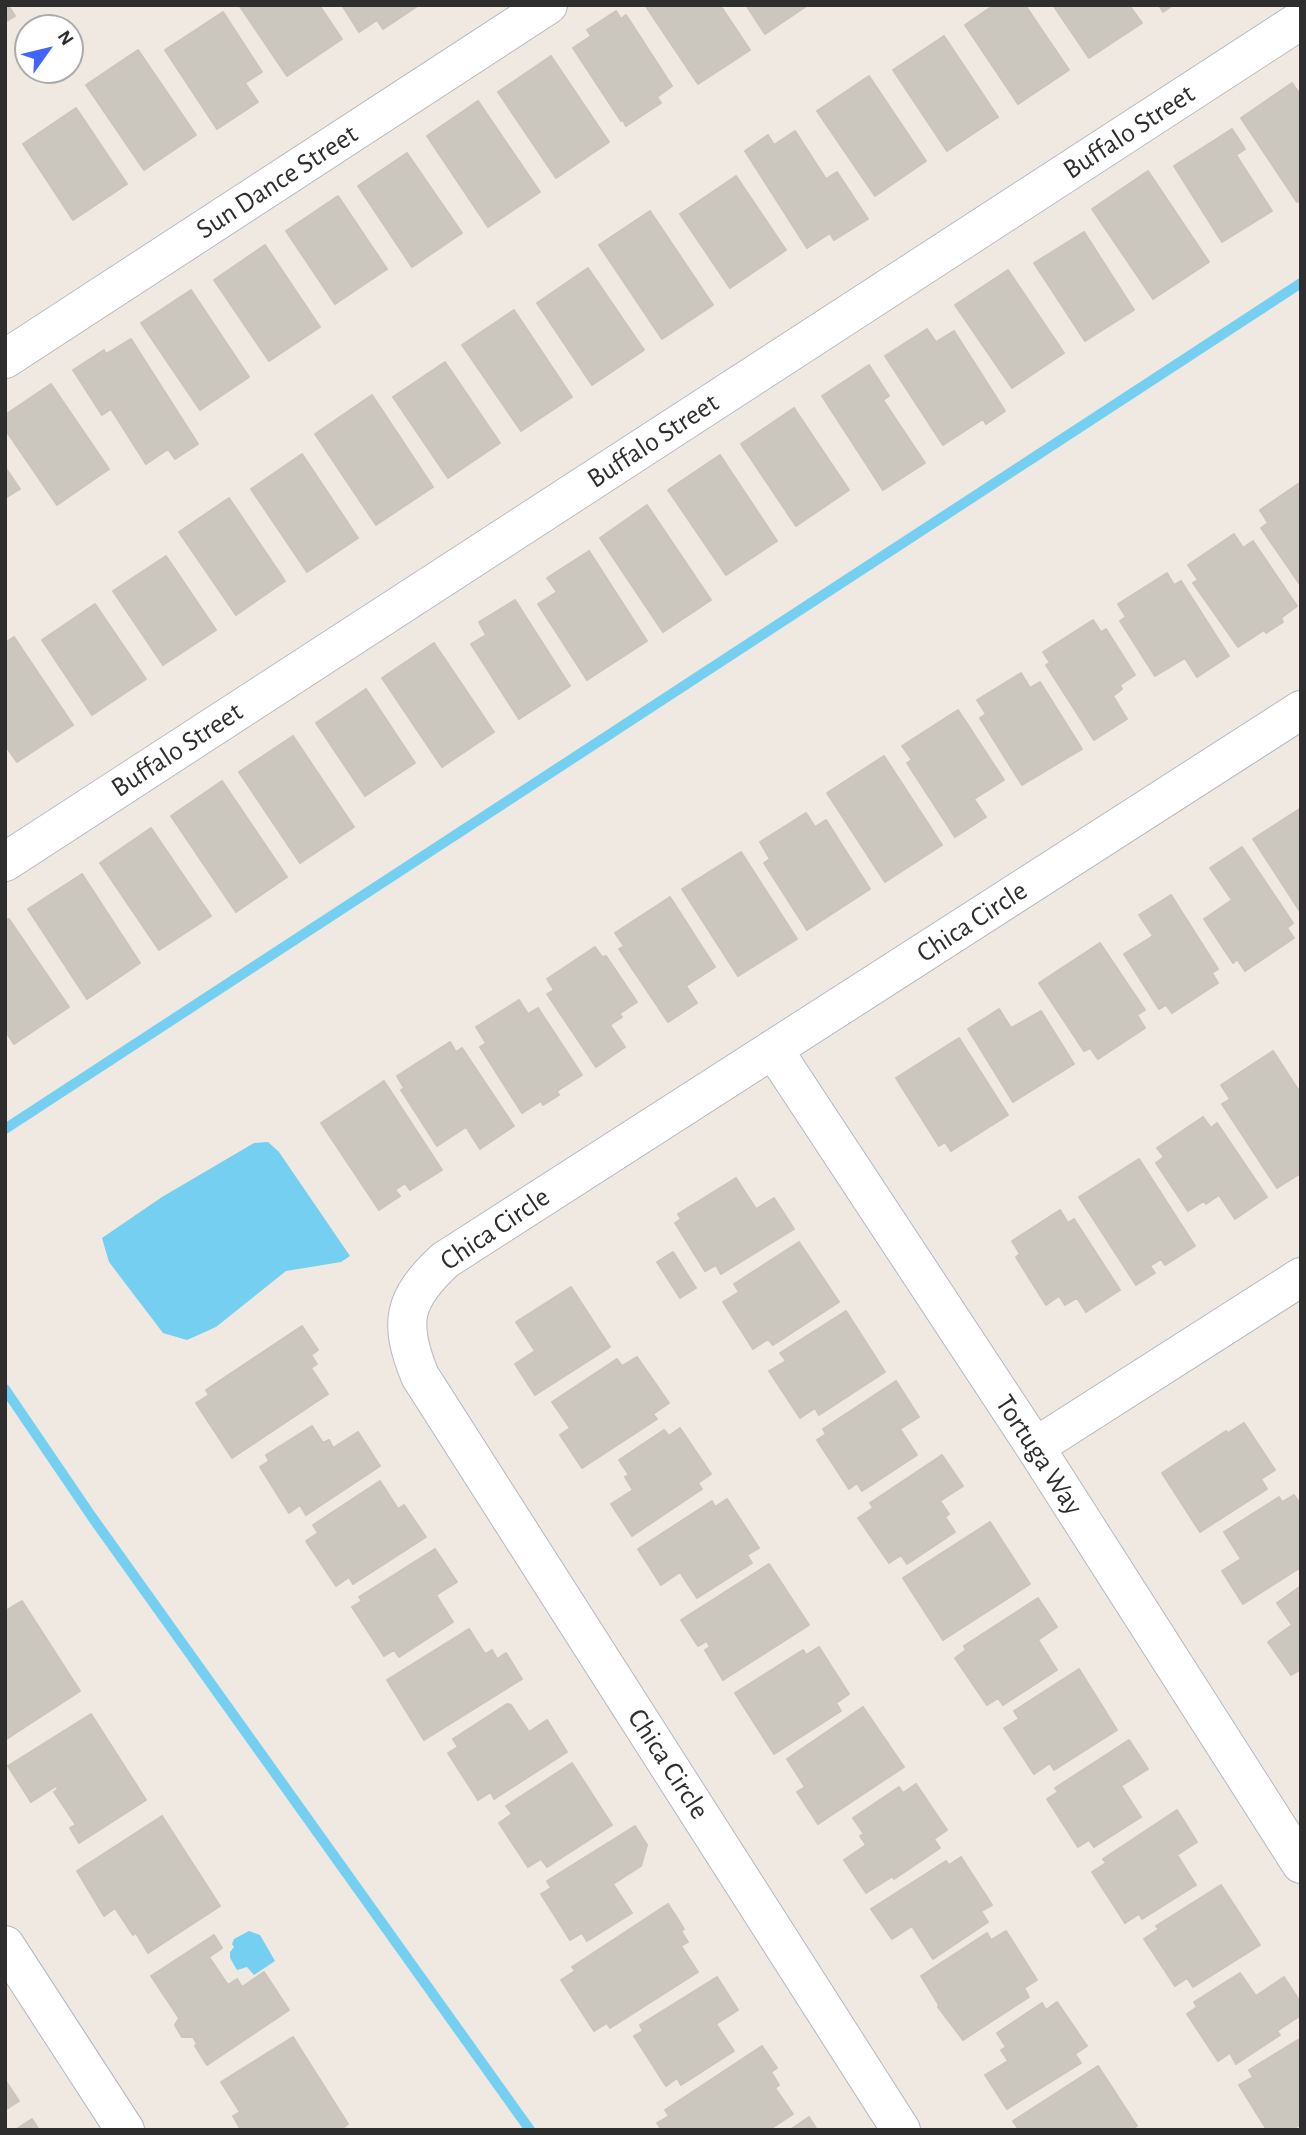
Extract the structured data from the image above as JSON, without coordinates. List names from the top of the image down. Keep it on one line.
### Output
{"streets":{"street":["Buffalo Street","Sun Dance Street","Chica Circle","Tortuga Way"]},"crossings":[["Chica Circle","Tortuga Way"]],"north":"top right"}
